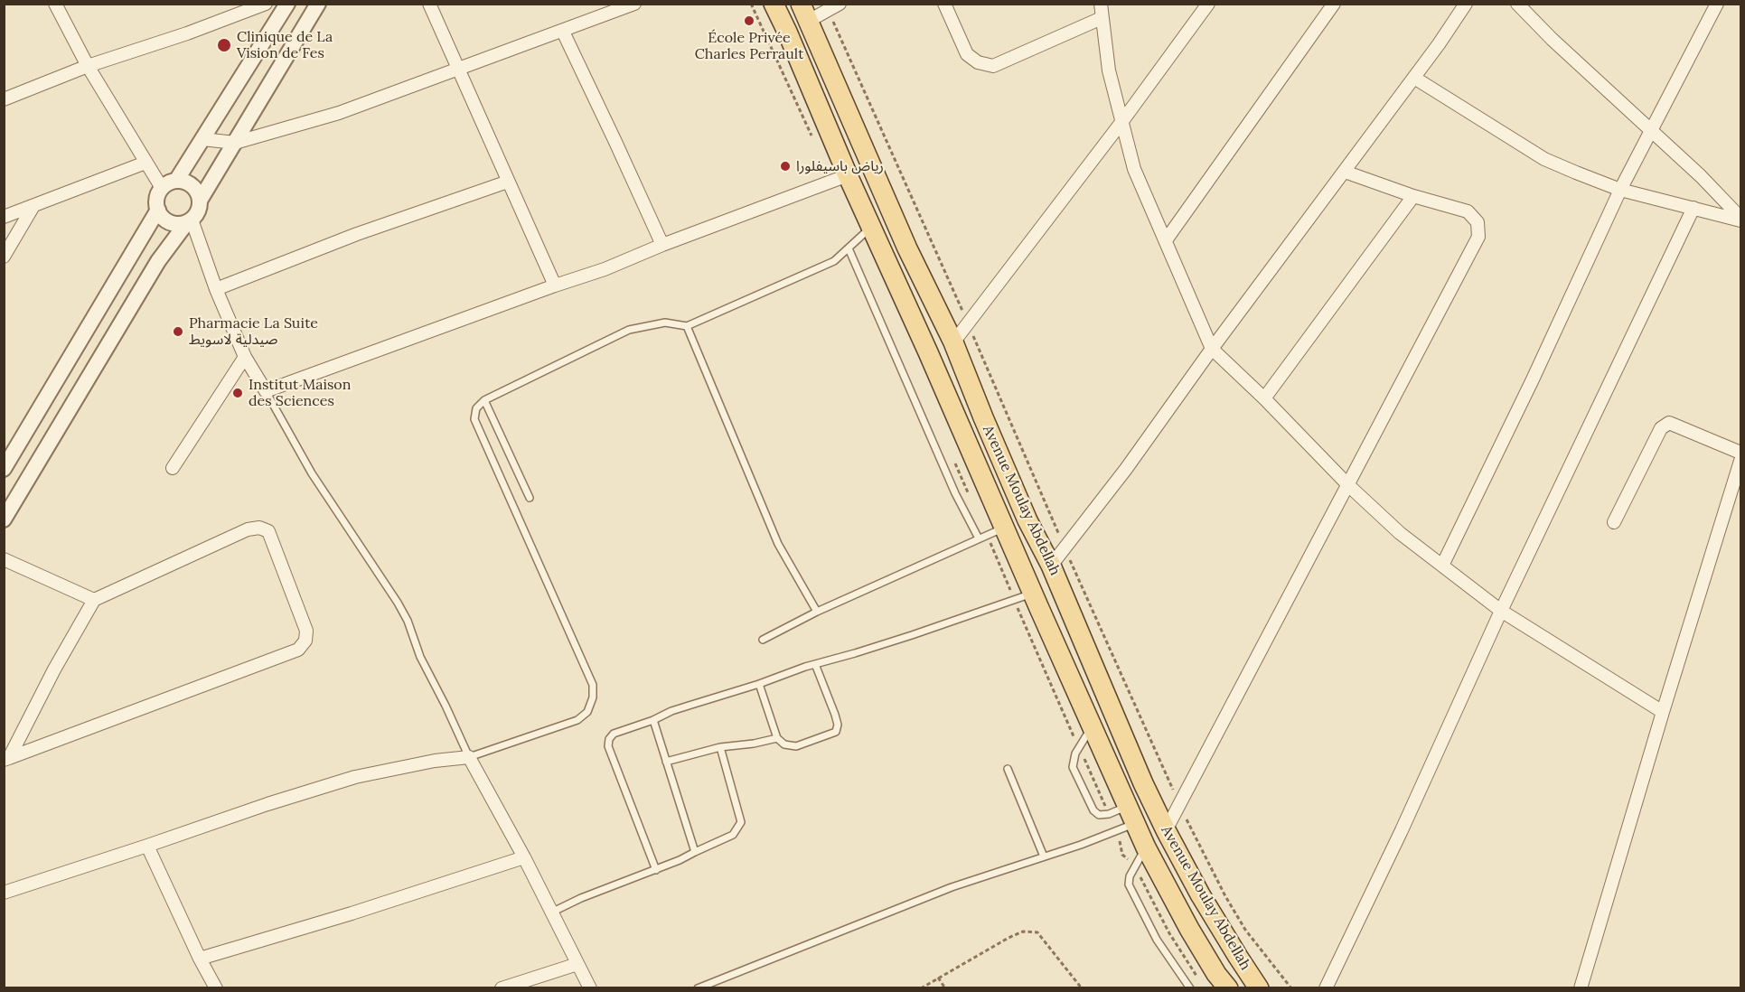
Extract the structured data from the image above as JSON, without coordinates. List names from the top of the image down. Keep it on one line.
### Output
{"streets":{"main road":["Avenue Moulay Abdellah"]},"places":["École Privée Charles Perrault","Clinique de La Vision de Fes","رياض باسيفلورا","Pharmacie La Suite صيدلية لاسويط","Institut Maison des Sciences"]}
